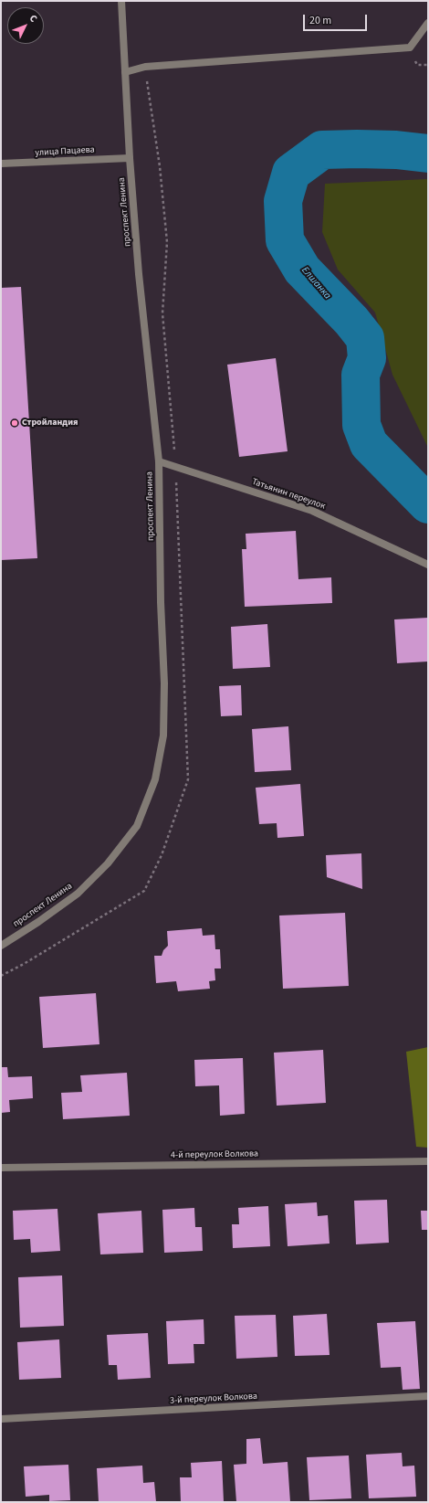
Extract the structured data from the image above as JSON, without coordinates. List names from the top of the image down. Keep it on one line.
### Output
{"streets":{"street":["улица Пацаева","проспект Ленина","Татьянин переулок","4-й переулок Волкова","3-й переулок Волкова"]},"crossings":[["улица Пацаева","проспект Ленина"],["проспект Ленина","Татьянин переулок"]],"water":["Елшанка"],"places":["Стройландия"],"scale_bar":"20 m","north":"top right"}
